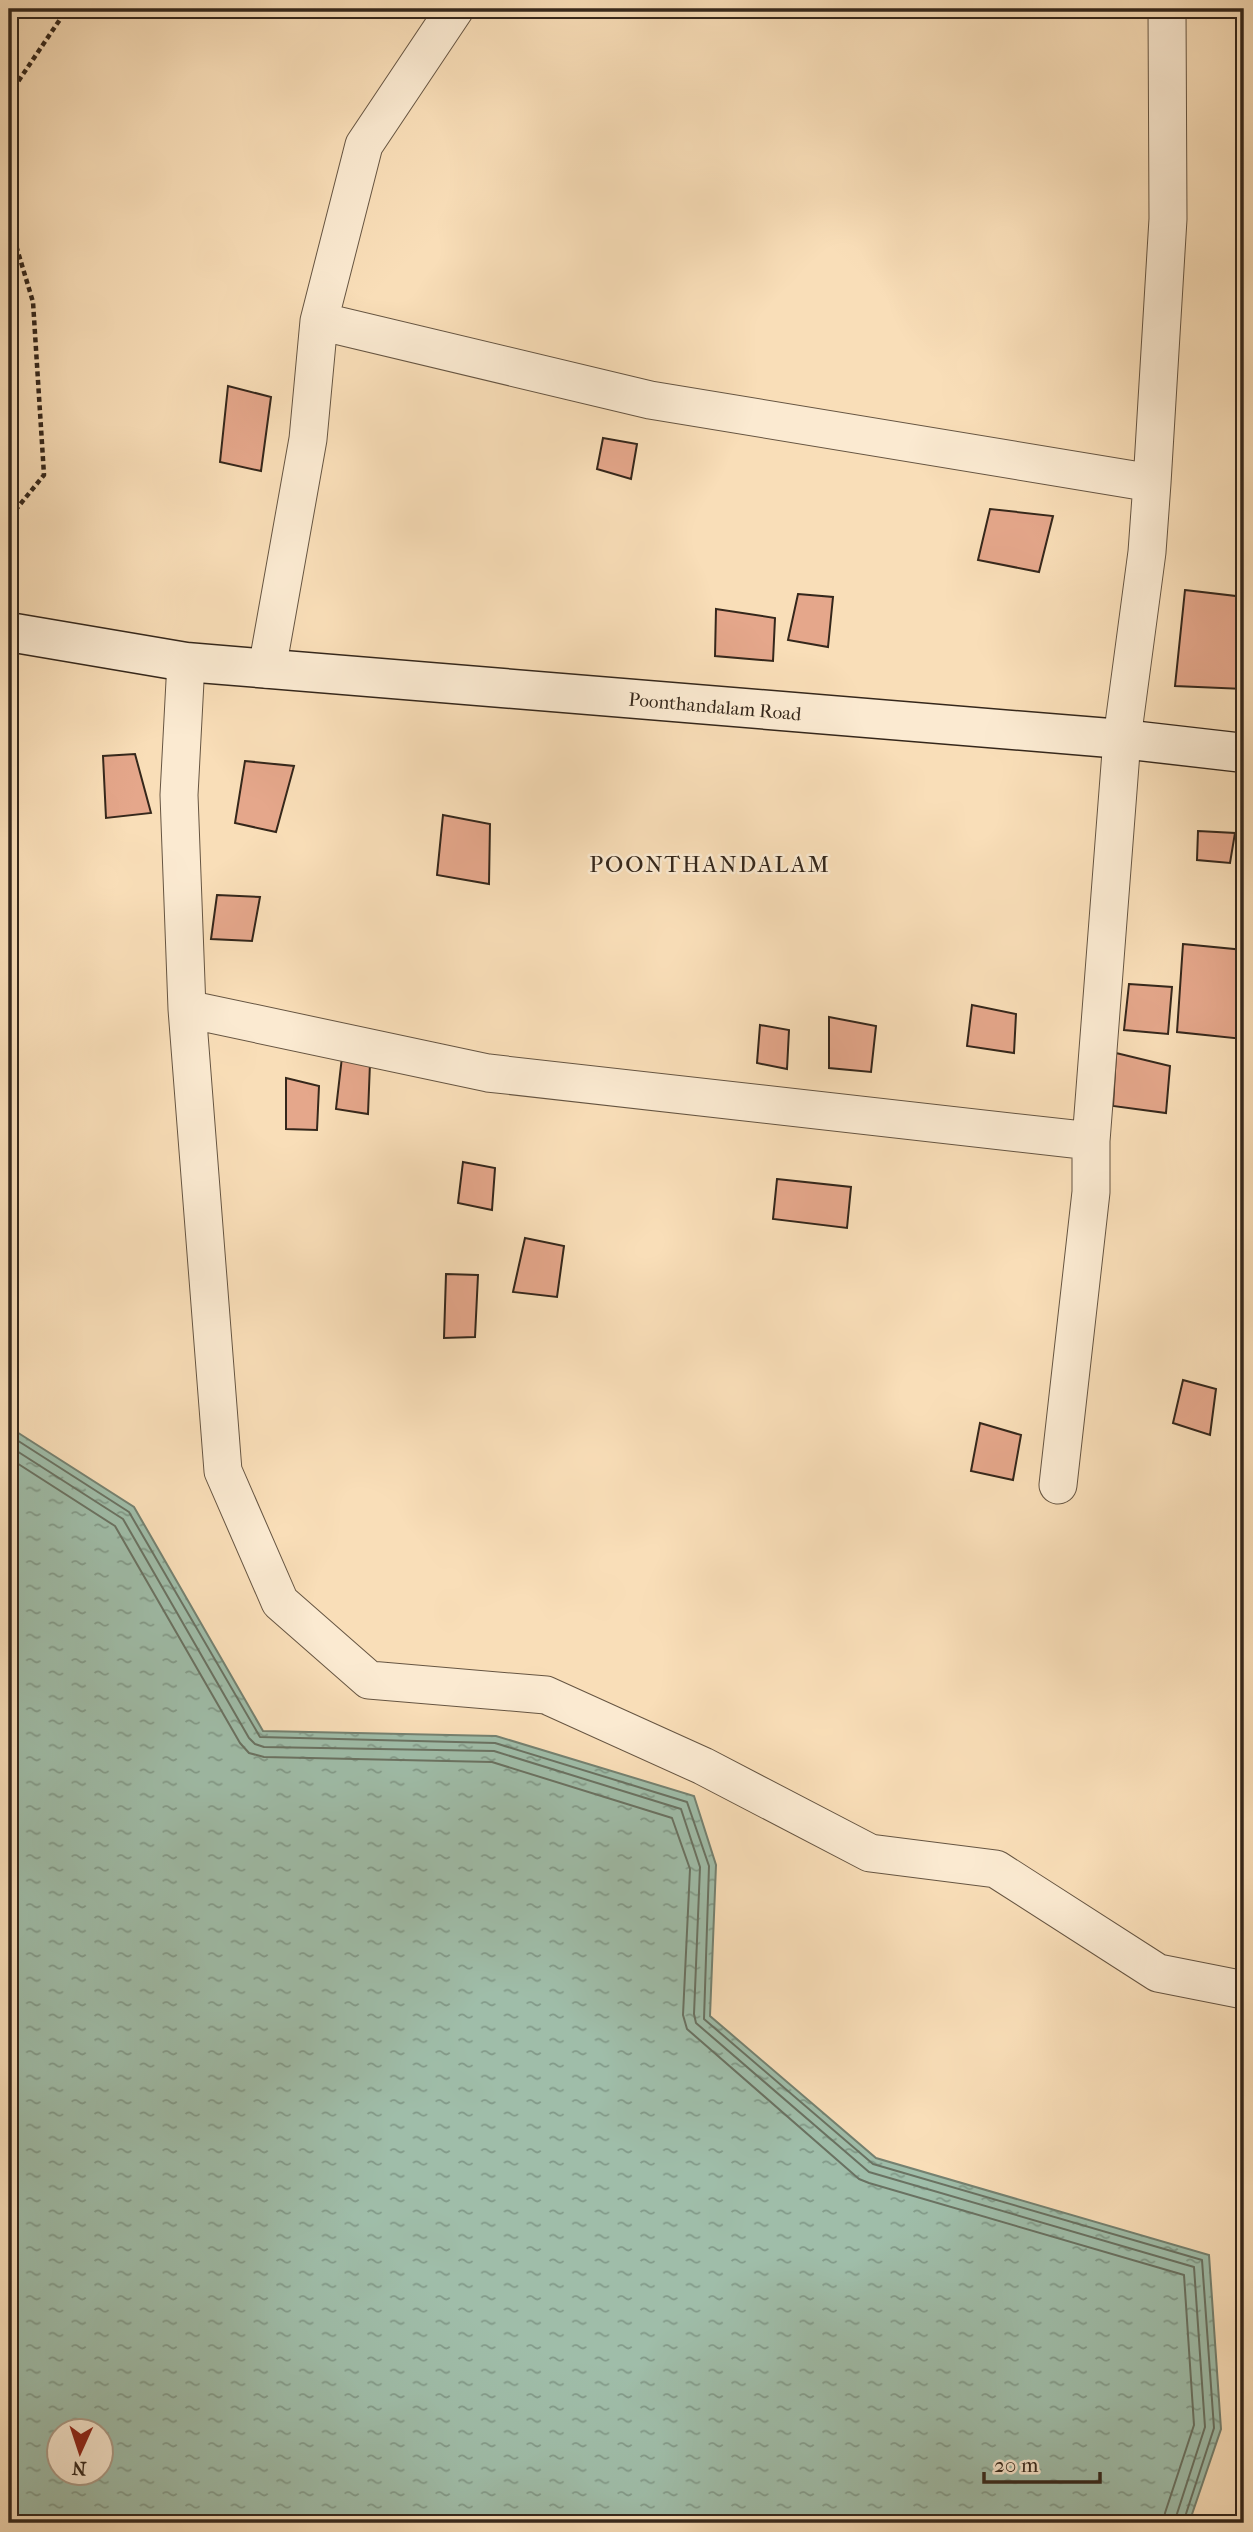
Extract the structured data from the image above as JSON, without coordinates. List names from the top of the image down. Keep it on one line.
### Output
{"streets":{"street":["Poonthandalam Road"]},"districts":["POONTHANDALAM"],"scale_bar":"20 m","north":"bottom"}
